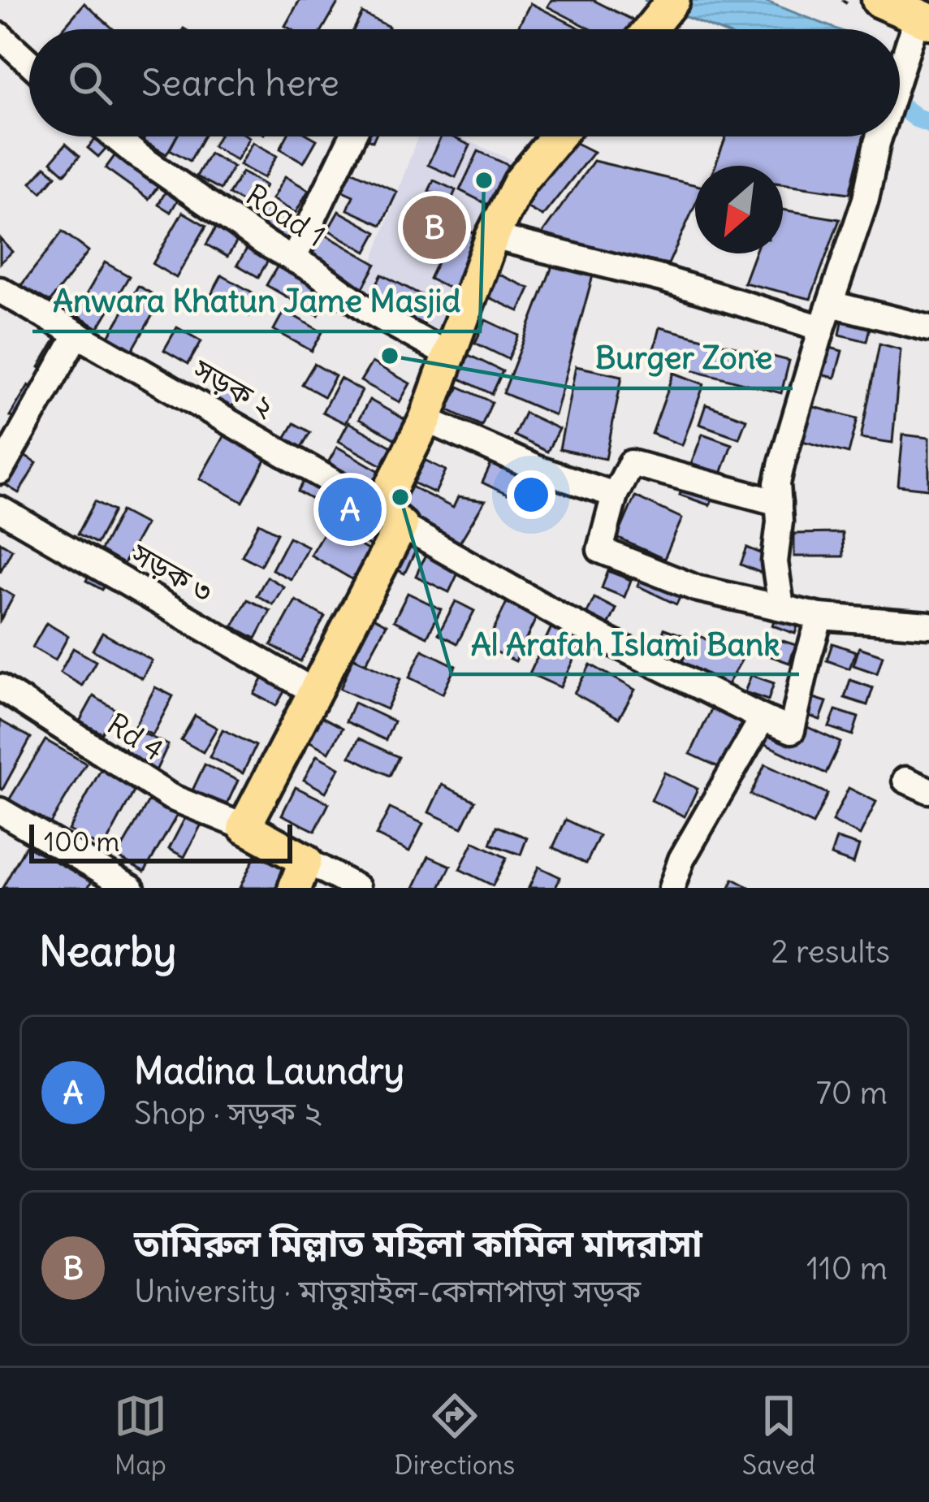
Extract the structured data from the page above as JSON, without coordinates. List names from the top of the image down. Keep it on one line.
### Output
{"streets":{"street":["Road 1","সড়ক ২","সড়ক ৩","Rd 4"]},"places":["Anwara Khatun Jame Masjid","Burger Zone","Al Arafah Islami Bank"],"scale_bar":"100 m","north":"bottom left","page":{"search":"Search here","pins":["B","A"],"scale":"100 m","heading":["Nearby","2 results"],"list":[{"mark":"A","name":"Madina Laundry","note":"Shop · সড়ক ২","value":"70 m"},{"mark":"B","name":"তামিরুল মিল্লাত মহিলা কামিল মাদরাসা","note":"University · মাতুয়াইল-কোনাপাড়া সড়ক","value":"110 m"}],"nav":["Map","Directions","Saved"]}}
